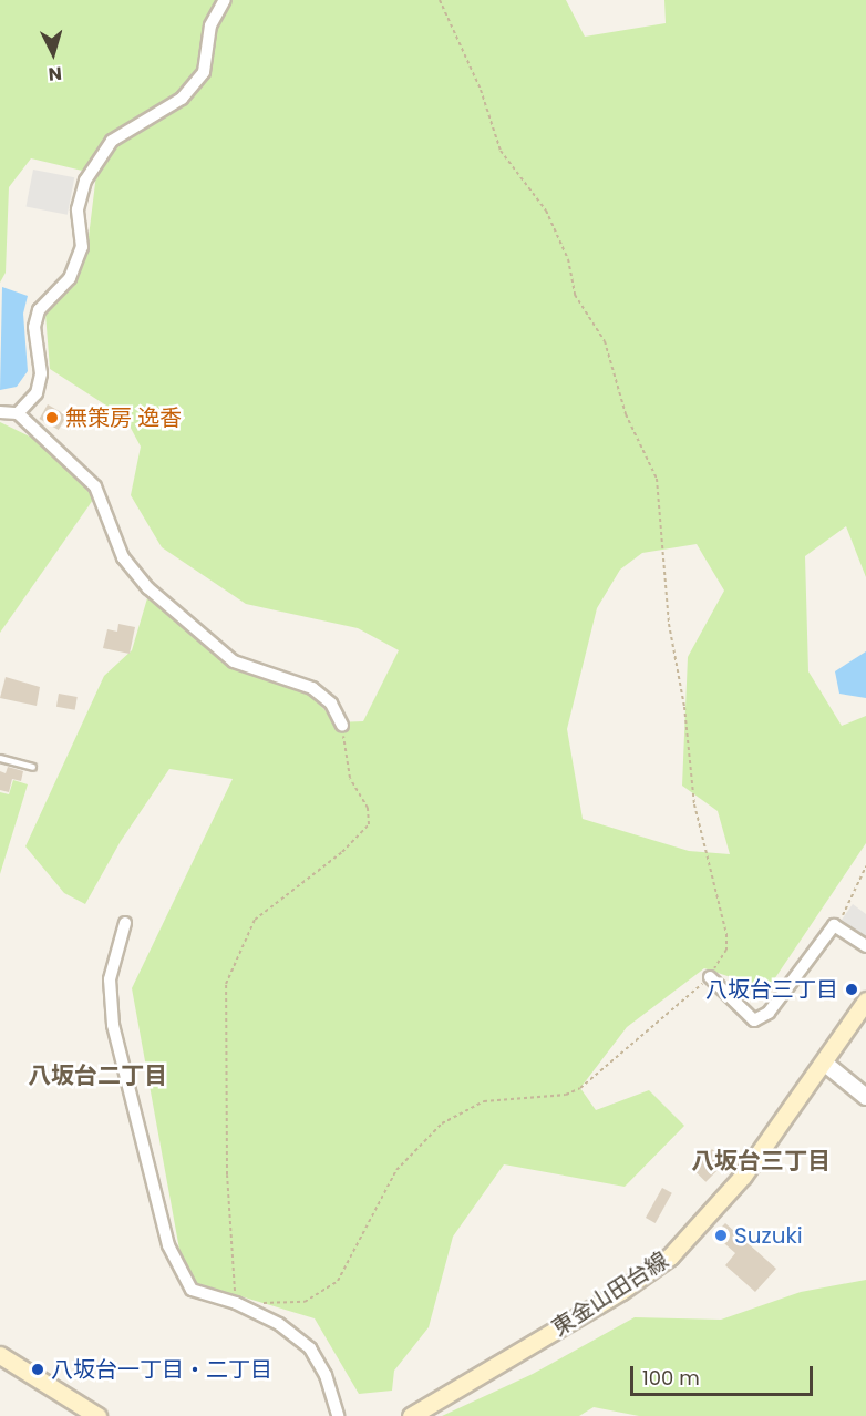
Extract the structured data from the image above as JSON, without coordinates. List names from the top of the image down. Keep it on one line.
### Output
{"streets":{"main road":["東金山田台線"]},"districts":["八坂台二丁目","八坂台三丁目"],"places":["無策房 逸香","八坂台三丁目","Suzuki","八坂台一丁目・二丁目"],"scale_bar":"100 m","north":"bottom"}
